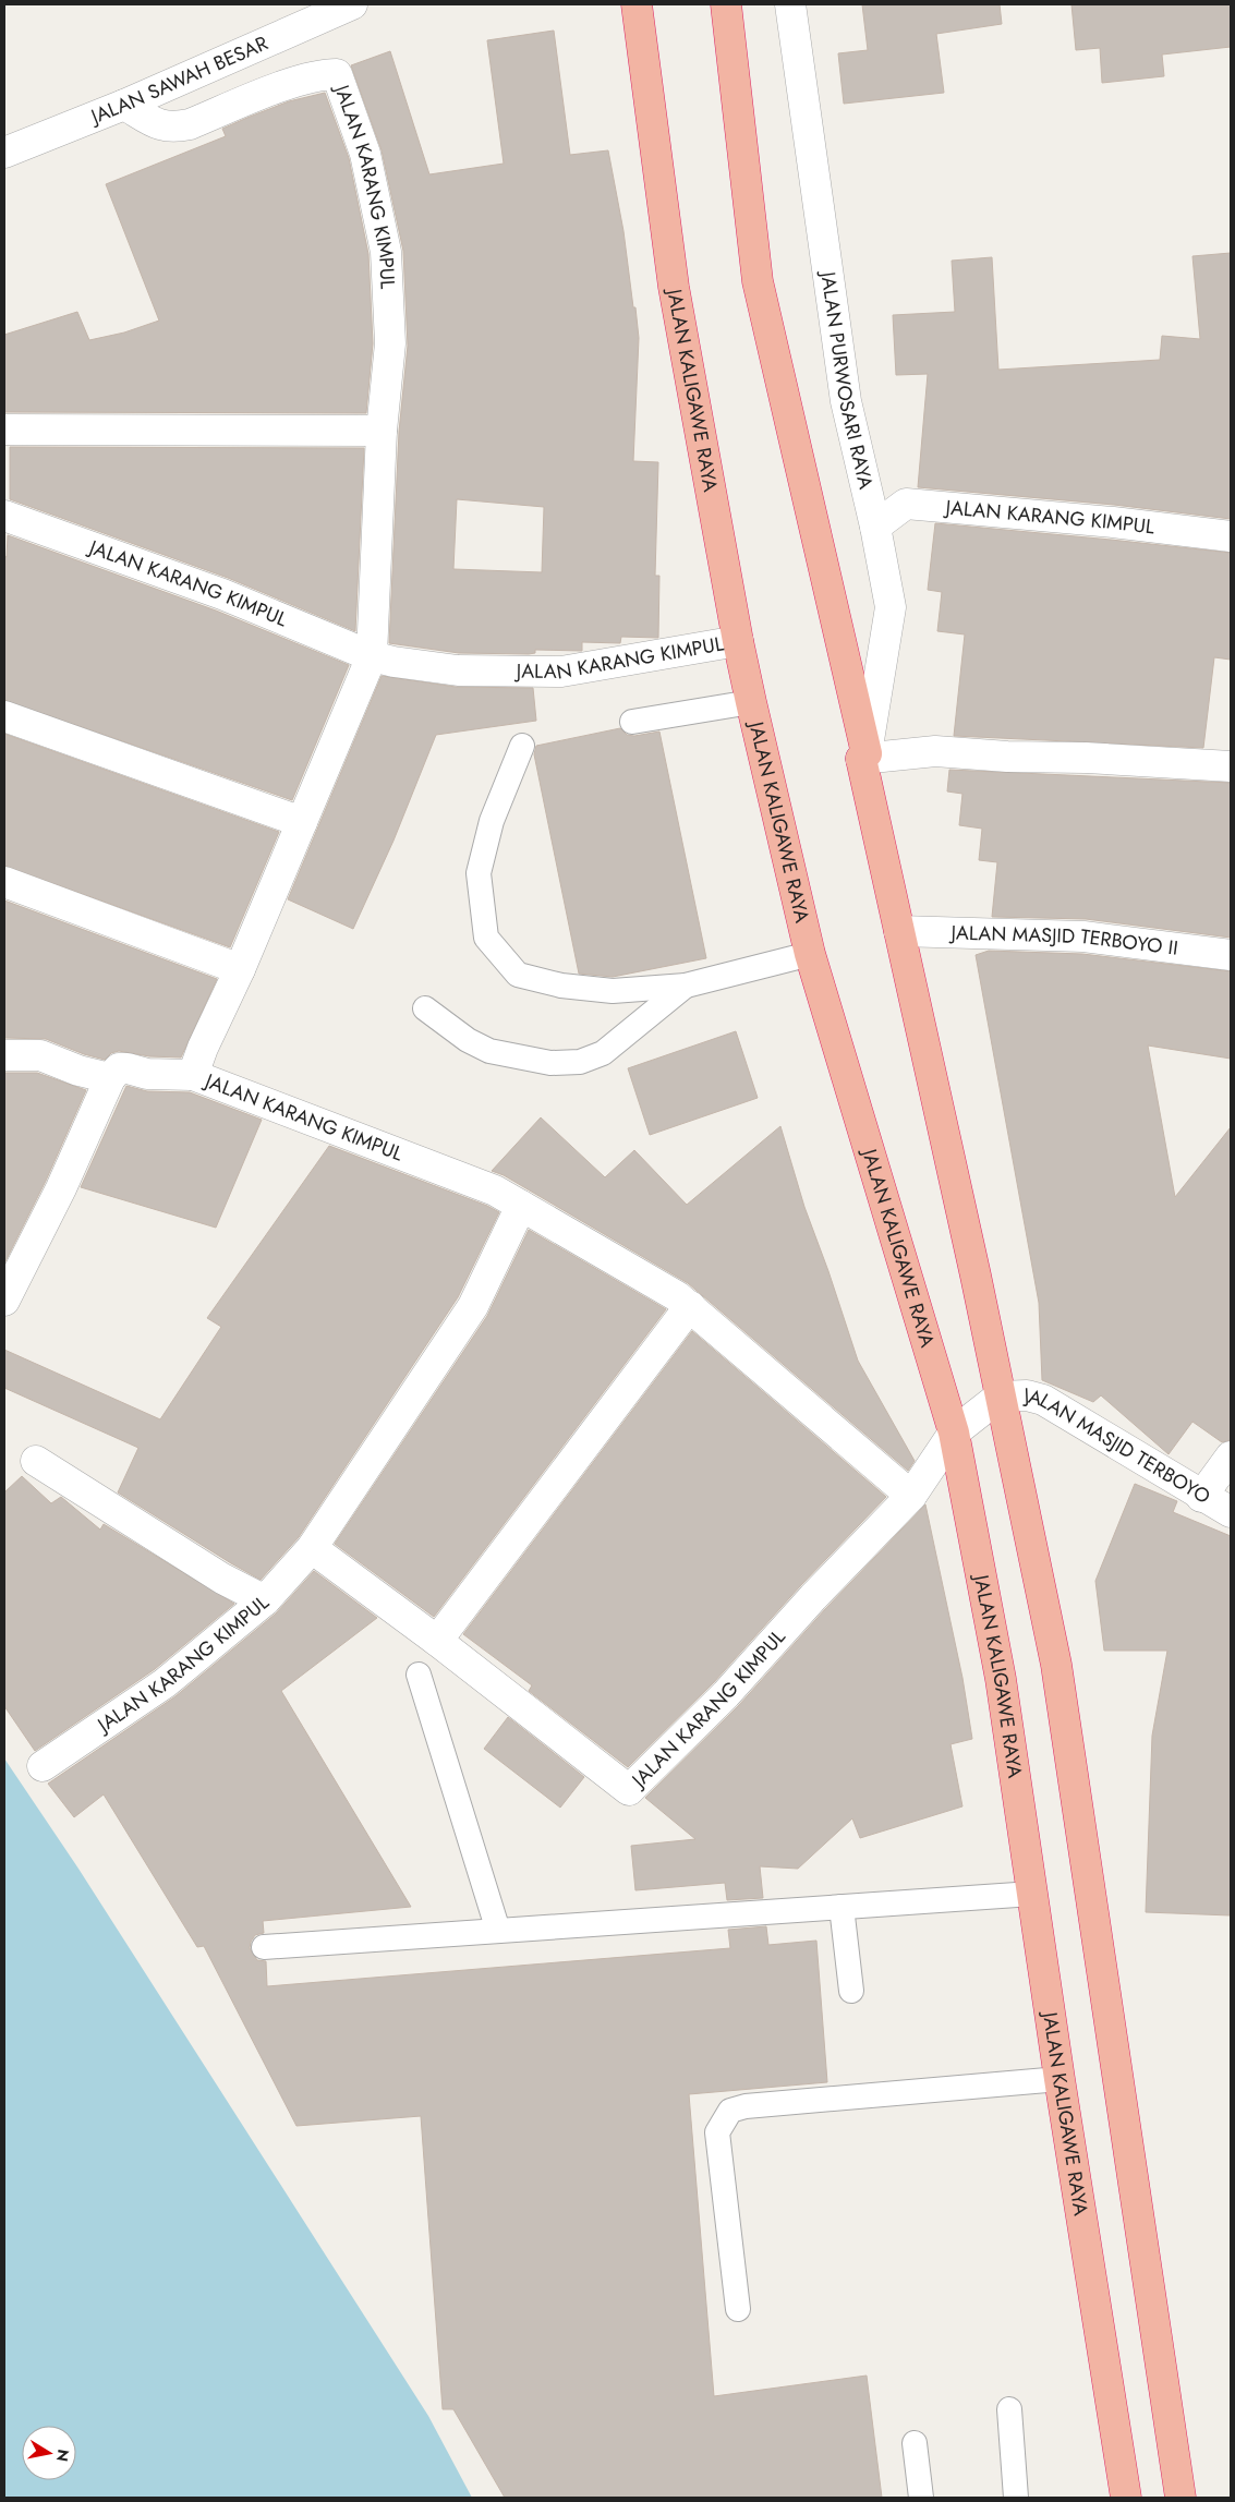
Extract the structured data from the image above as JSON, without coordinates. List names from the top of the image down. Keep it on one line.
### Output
{"streets":{"highway":["JALAN KALIGAWE RAYA"],"street":["JALAN SAWAH BESAR","JALAN KARANG KIMPUL","JALAN PURWOSARI RAYA","JALAN MASJID TERBOYO II","JALAN MASJID TERBOYO"]},"crossings":[["JALAN SAWAH BESAR","JALAN KARANG KIMPUL"],["JALAN KARANG KIMPUL","JALAN PURWOSARI RAYA"],["JALAN KARANG KIMPUL","JALAN KALIGAWE RAYA"],["JALAN KARANG KIMPUL","JALAN MASJID TERBOYO"]],"north":"right"}
